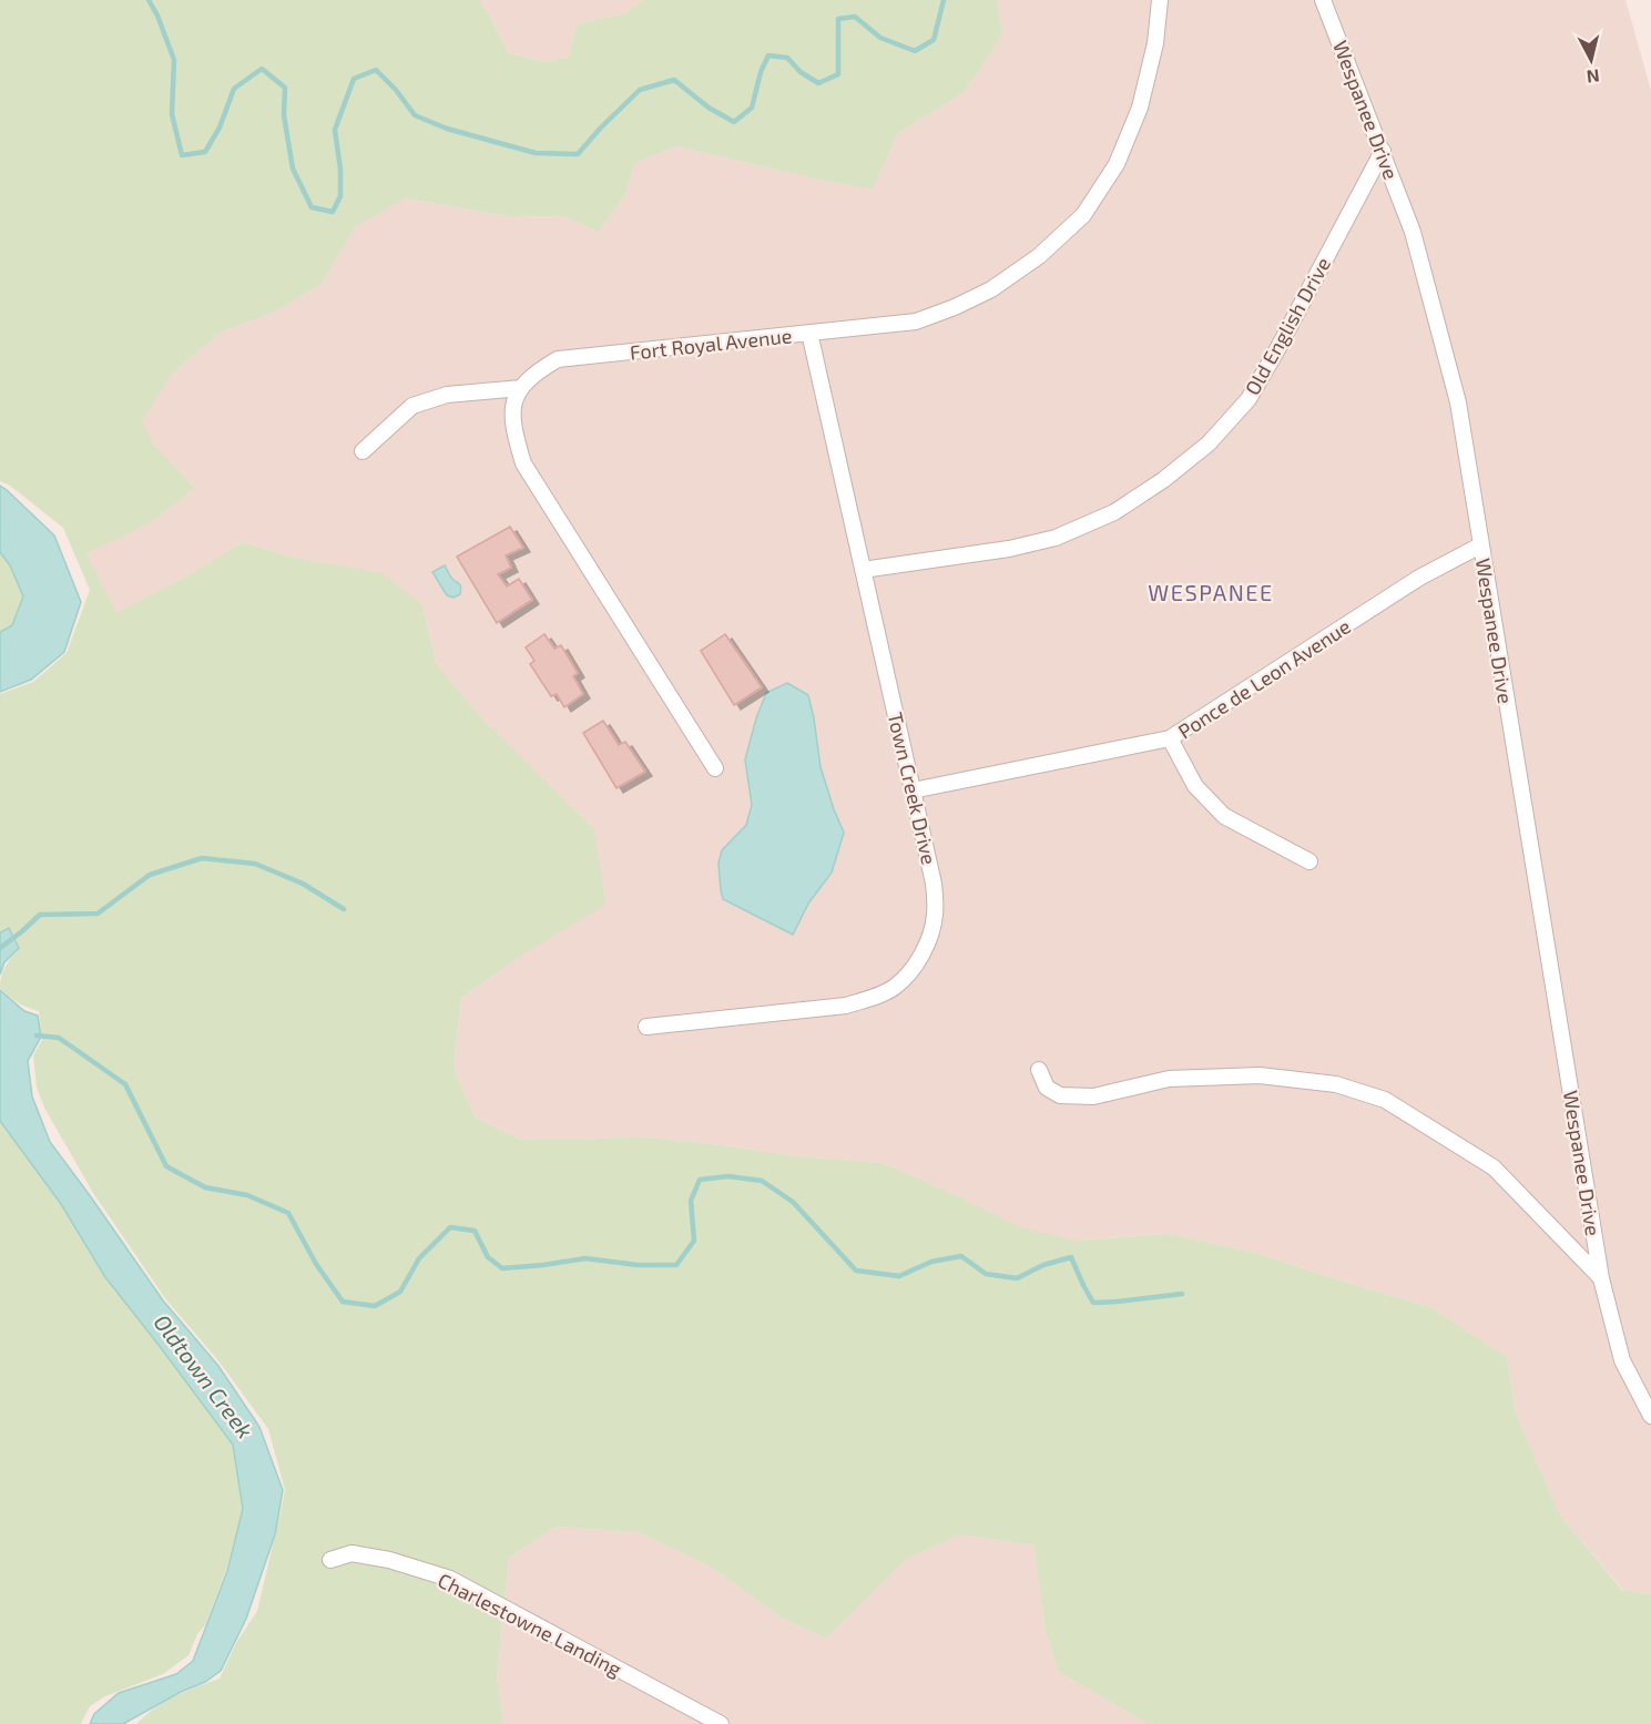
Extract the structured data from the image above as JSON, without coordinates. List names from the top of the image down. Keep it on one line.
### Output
{"streets":{"street":["Wespanee Drive","Old English Drive","Fort Royal Avenue","Ponce de Leon Avenue","Town Creek Drive","Charlestowne Landing"]},"crossings":[["Wespanee Drive","Old English Drive"],["Wespanee Drive","Ponce de Leon Avenue"],["Old English Drive","Town Creek Drive"],["Fort Royal Avenue","Town Creek Drive"],["Ponce de Leon Avenue","Town Creek Drive"]],"districts":["WESPANEE"],"water":["Oldtown Creek"],"north":"bottom"}
